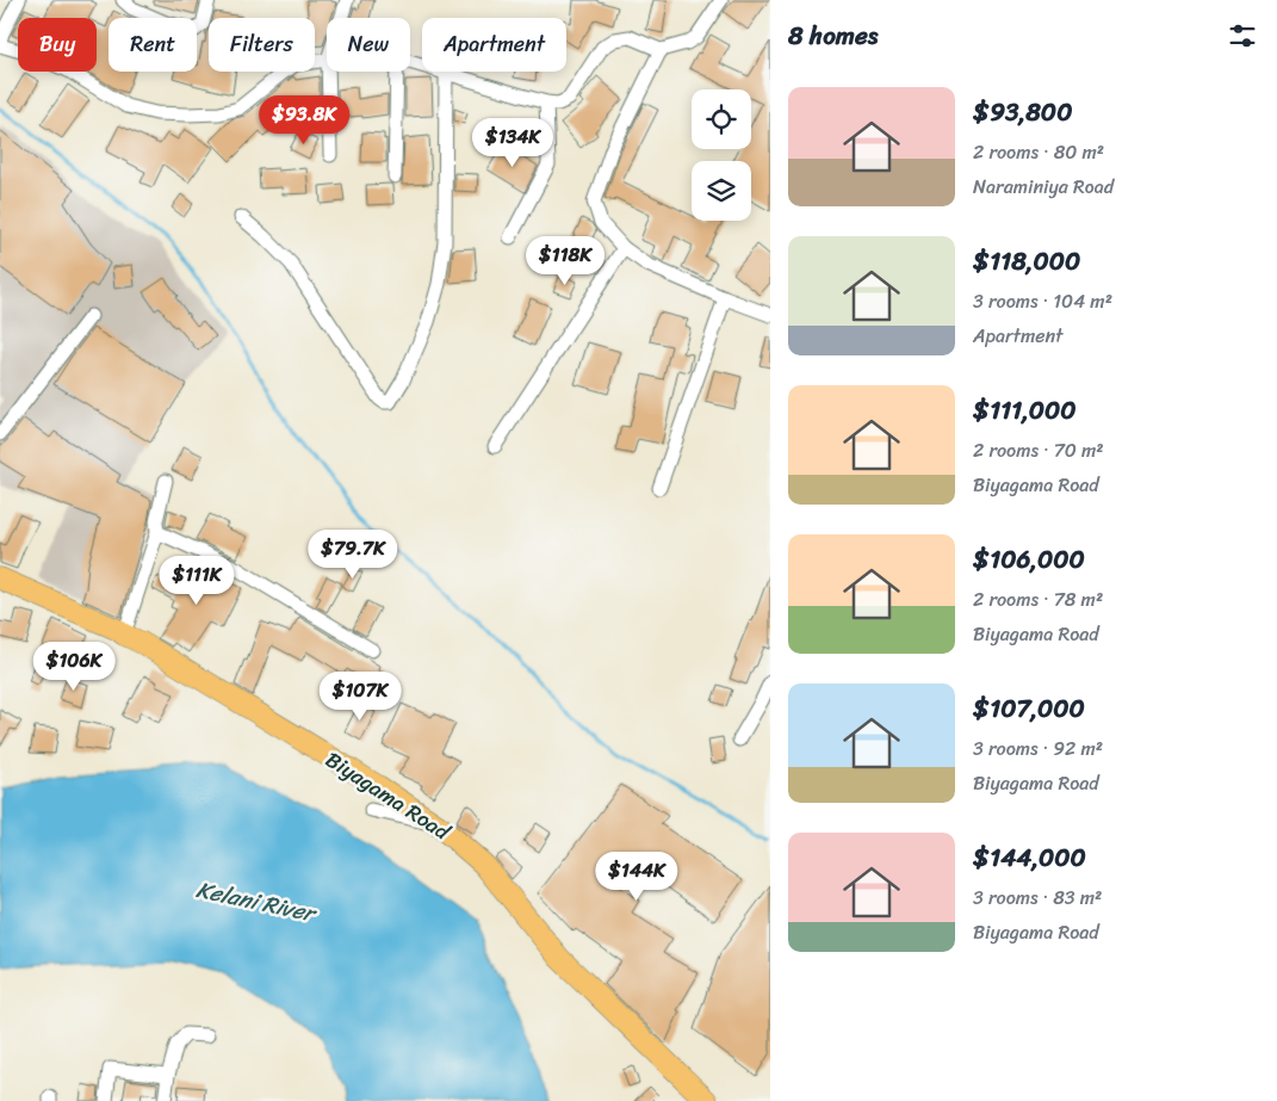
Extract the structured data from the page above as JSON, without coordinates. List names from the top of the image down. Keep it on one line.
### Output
{"streets":{"main road":["Biyagama Road"]},"water":["Kelani River"],"page":{"heading":"8 homes","chip":["Buy","Rent","Filters","New","Apartment"],"list":[{"name":"$93,800","note":"2 rooms · 80 m² · Naraminiya Road"},{"name":"$118,000","note":"3 rooms · 104 m² · Apartment"},{"name":"$111,000","note":"2 rooms · 70 m² · Biyagama Road"},{"name":"$106,000","note":"2 rooms · 78 m² · Biyagama Road"},{"name":"$107,000","note":"3 rooms · 92 m² · Biyagama Road"},{"name":"$144,000","note":"3 rooms · 83 m² · Biyagama Road"}],"price":["$93.8K","$134K","$118K","$79.7K","$111K","$106K","$107K","$144K"]}}
